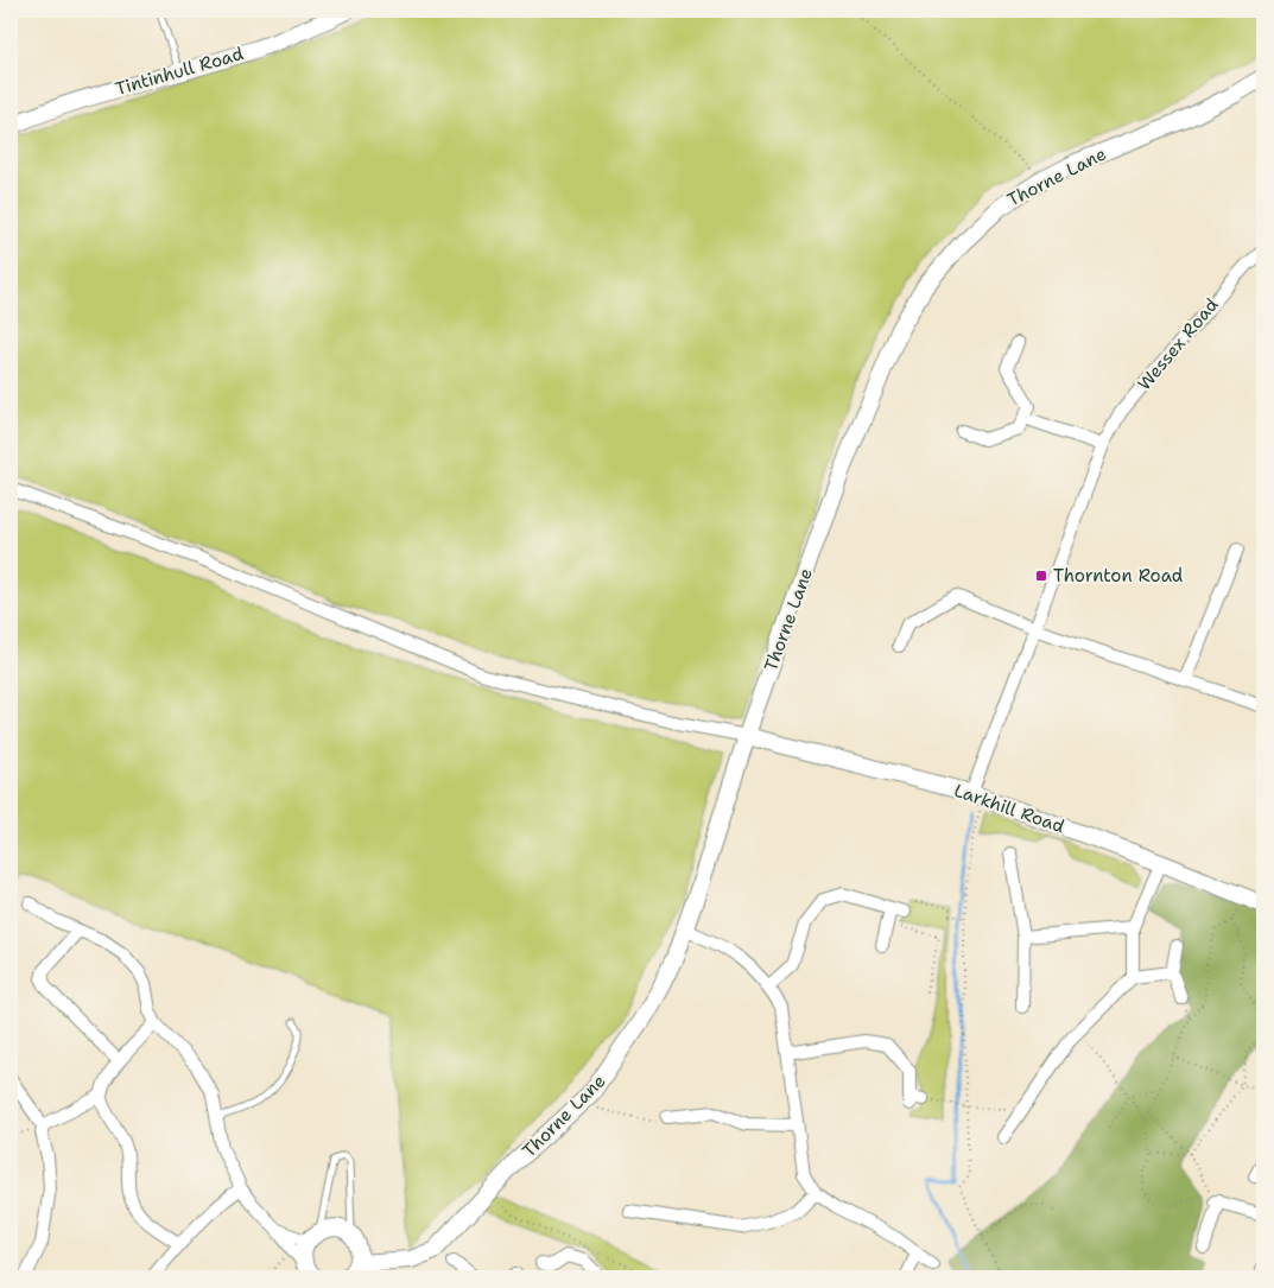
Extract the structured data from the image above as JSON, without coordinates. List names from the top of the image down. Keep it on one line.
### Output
{"streets":{"street":["Tintinhull Road","Thorne Lane","Wessex Road","Larkhill Road"]},"crossings":[["Thorne Lane","Larkhill Road"],["Wessex Road","Larkhill Road"]],"places":{"transit":["Thornton Road"]}}
